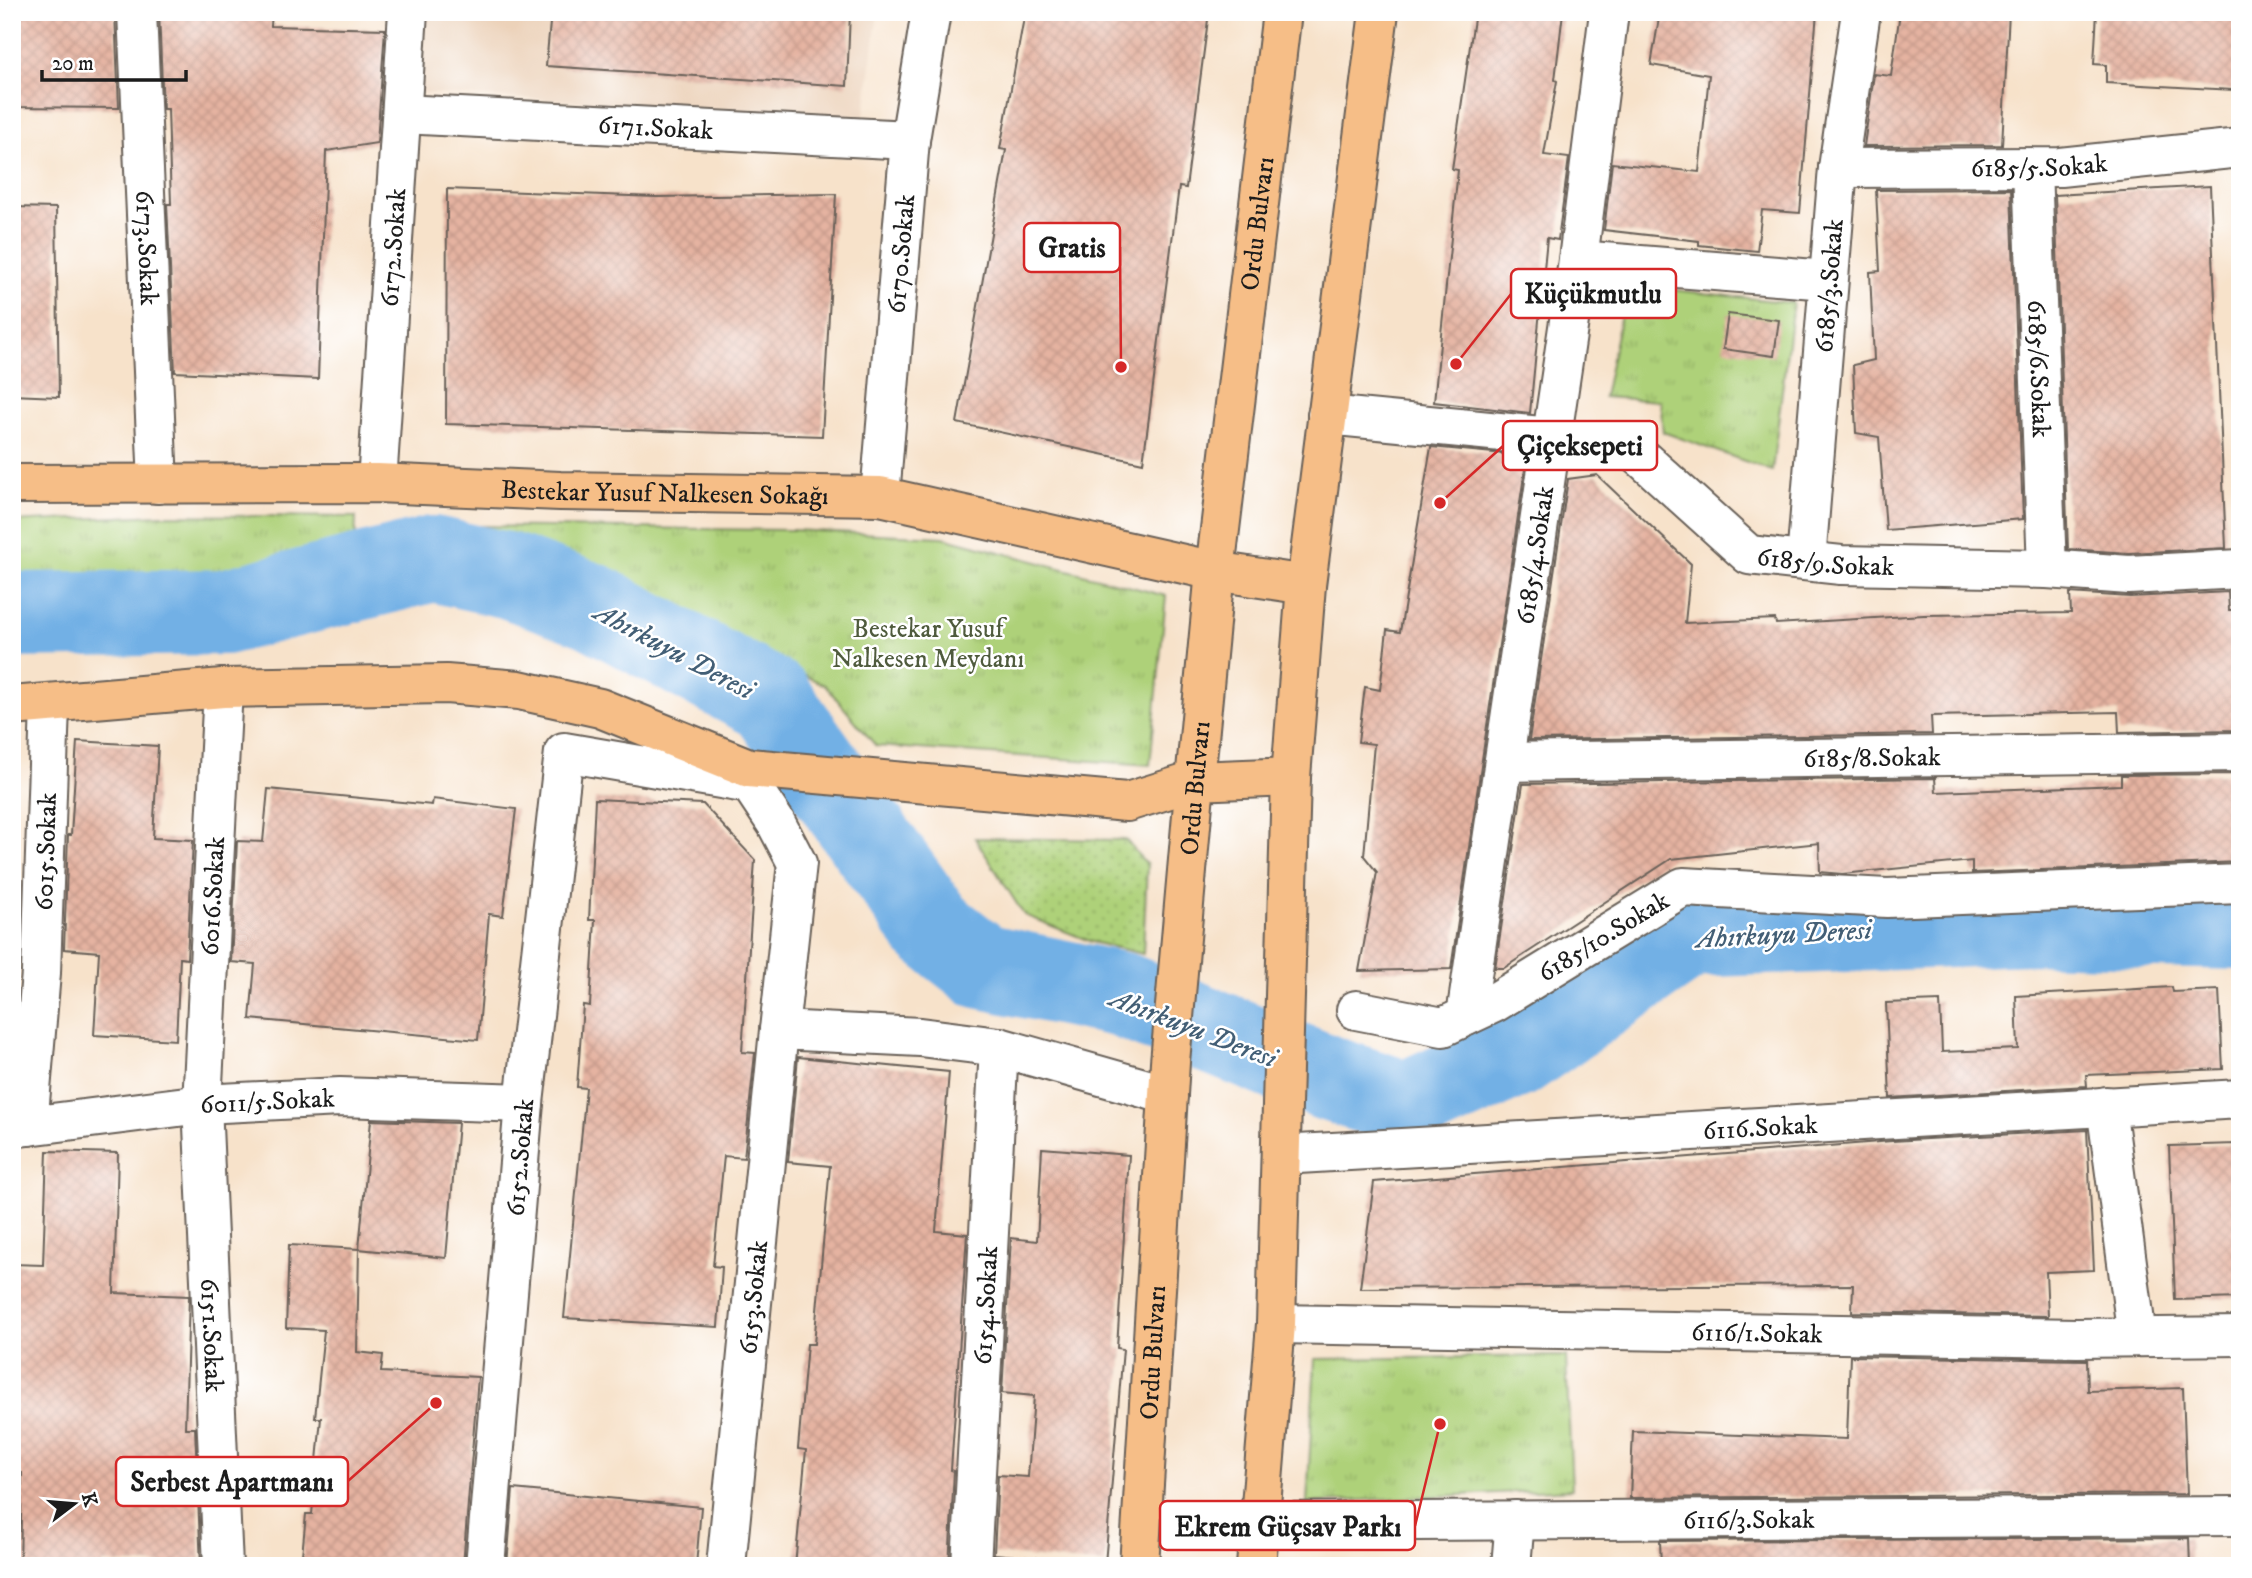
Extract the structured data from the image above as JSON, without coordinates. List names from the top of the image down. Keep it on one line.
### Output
{"streets":{"main road":["Ordu Bulvarı","Bestekar Yusuf Nalkesen Sokağı"],"street":["6171.Sokak","6185/5.Sokak","6173.Sokak","6172.Sokak","6170.Sokak","6185/3.Sokak","6185/6.Sokak","6185/4.Sokak","6185/9.Sokak","6185/8.Sokak","6015.Sokak","6016.Sokak","6185/10.Sokak","6011/5.Sokak","6116.Sokak","6152.Sokak","6153.Sokak","6154.Sokak","6116/1.Sokak","6151.Sokak","6116/3.Sokak"]},"crossings":[["6171.Sokak","6172.Sokak"],["6171.Sokak","6170.Sokak"],["6185/5.Sokak","6185/3.Sokak"],["6185/5.Sokak","6185/6.Sokak"],["Ordu Bulvarı","Bestekar Yusuf Nalkesen Sokağı"],["6173.Sokak","Bestekar Yusuf Nalkesen Sokağı"],["6172.Sokak","Bestekar Yusuf Nalkesen Sokağı"],["6170.Sokak","Bestekar Yusuf Nalkesen Sokağı"],["6185/3.Sokak","6185/9.Sokak"],["6185/6.Sokak","6185/9.Sokak"],["6185/4.Sokak","6185/9.Sokak"],["6185/4.Sokak","6185/8.Sokak"],["6185/4.Sokak","6185/10.Sokak"],["6015.Sokak","6011/5.Sokak"],["6016.Sokak","6011/5.Sokak"],["6016.Sokak","6151.Sokak"],["6011/5.Sokak","6152.Sokak"],["6011/5.Sokak","6151.Sokak"],["6152.Sokak","6153.Sokak"]],"water":["Ahırkuyu Deresi"],"parks":["Bestekar Yusuf Nalkesen Meydanı"],"places":["Küçükmutlu","Gratis","Çiçeksepeti","Serbest Apartmanı","Ekrem Güçsav Parkı"],"scale_bar":"20 m","north":"right"}
